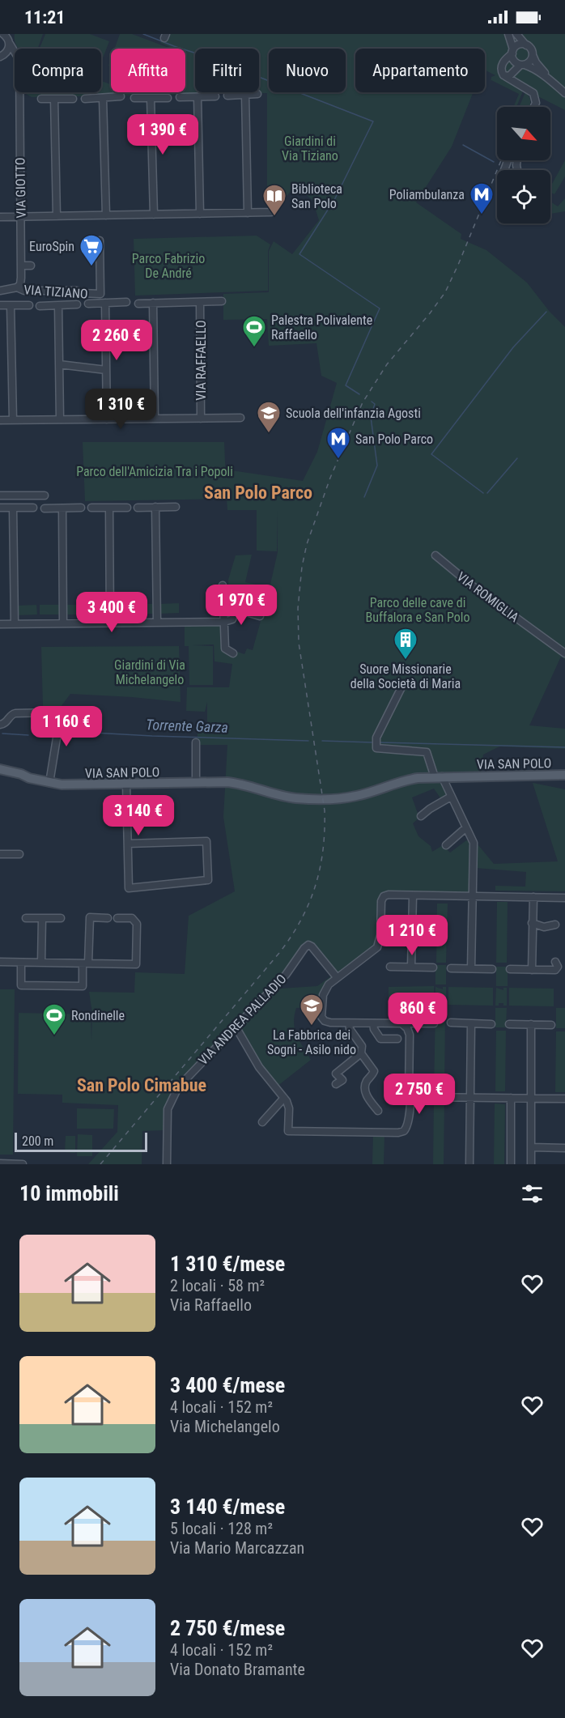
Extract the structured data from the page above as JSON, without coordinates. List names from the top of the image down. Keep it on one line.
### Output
{"streets":{"main road":["VIA SAN POLO"],"street":["VIA GIOTTO","VIA TIZIANO","VIA RAFFAELLO","VIA ROMIGLIA","VIA ANDREA PALLADIO"]},"crossings":[["VIA GIOTTO","VIA TIZIANO"]],"districts":["San Polo Parco","San Polo Cimabue"],"water":["Torrente Garza"],"parks":["Giardini di Via Tiziano","Parco Fabrizio De André","Parco dell'Amicizia Tra i Popoli","Parco delle cave di Buffalora e San Polo","Giardini di Via Michelangelo"],"places":{"metro station":["Poliambulanza","San Polo Parco"],"library":["Biblioteca San Polo"],"supermarket":["EuroSpin"],"sports":["Palestra Polivalente Raffaello","Rondinelle"],"school or university":["Scuola dell'infanzia Agosti","La Fabbrica dei Sogni - Asilo nido"],"building":["Suore Missionarie della Società di Maria"]},"scale_bar":"200 m","north":"bottom right","page":{"status":"11:21","chip":["Compra","Affitta","Filtri","Nuovo","Appartamento"],"price":["1 390 €","2 260 €","1 310 €","1 970 €","3 400 €","1 160 €","3 140 €","1 210 €","860 €","2 750 €"],"scale":"200 m","heading":"10 immobili","list":[{"name":"1 310 €/mese","note":"2 locali · 58 m² · Via Raffaello"},{"name":"3 400 €/mese","note":"4 locali · 152 m² · Via Michelangelo"},{"name":"3 140 €/mese","note":"5 locali · 128 m² · Via Mario Marcazzan"},{"name":"2 750 €/mese","note":"4 locali · 152 m² · Via Donato Bramante"}]}}
